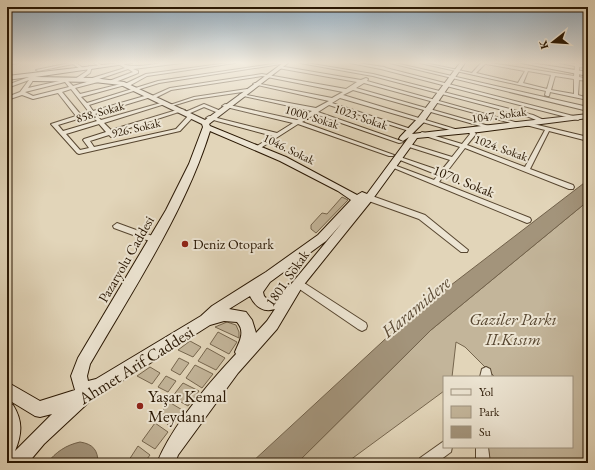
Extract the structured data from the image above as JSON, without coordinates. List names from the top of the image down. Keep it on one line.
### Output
{"streets":{"main road":["1047. Sokak","1046. Sokak","Pazaryolu Caddesi","1801. Sokak","Ahmet Arif Caddesi"],"street":["858. Sokak","1000. Sokak","1023. Sokak","926. Sokak","1024. Sokak","1070. Sokak"]},"crossings":[["858. Sokak","926. Sokak"],["858. Sokak","1046. Sokak"],["1047. Sokak","1024. Sokak"],["926. Sokak","1046. Sokak"],["1046. Sokak","Pazaryolu Caddesi"],["1046. Sokak","1801. Sokak"],["Pazaryolu Caddesi","Ahmet Arif Caddesi"]],"water":["Haramidere"],"parks":["Gaziler Parkı II.Kısım"],"places":["Deniz Otopark","Yaşar Kemal Meydanı"],"legend":["Yol","Park","Su"],"north":"left"}
